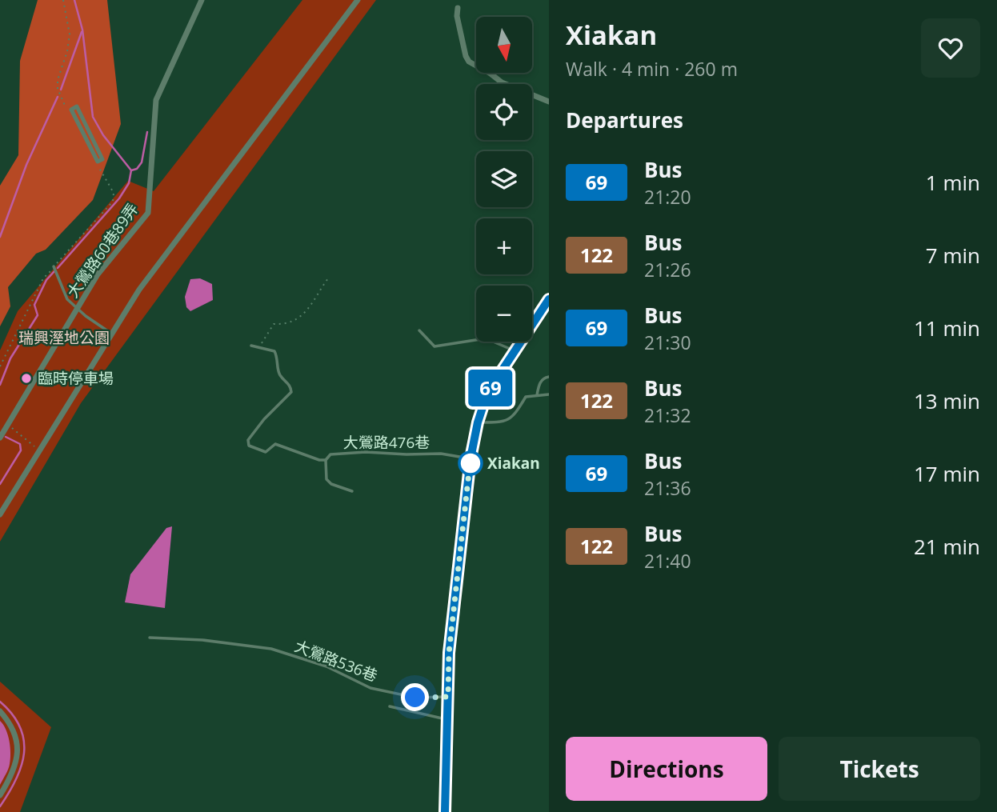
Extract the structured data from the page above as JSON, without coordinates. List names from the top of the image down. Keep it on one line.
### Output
{"streets":{"street":["大鶯路60巷89弄"],"lane":["大鶯路476巷","大鶯路536巷"]},"parks":["瑞興溼地公園"],"places":["臨時停車場","Xiakan"],"lines":["bus line 69"],"north":"bottom","page":{"on_map":"69","heading":[["Xiakan","Walk · 4 min · 260 m"],"Departures"],"map_buttons":["+","−"],"list":[{"mark":"69","name":"Bus","note":"21:20","value":"1 min"},{"mark":"122","name":"Bus","note":"21:26","value":"7 min"},{"mark":"69","name":"Bus","note":"21:30","value":"11 min"},{"mark":"122","name":"Bus","note":"21:32","value":"13 min"},{"mark":"69","name":"Bus","note":"21:36","value":"17 min"},{"mark":"122","name":"Bus","note":"21:40","value":"21 min"}],"buttons":["Directions","Tickets"]}}
